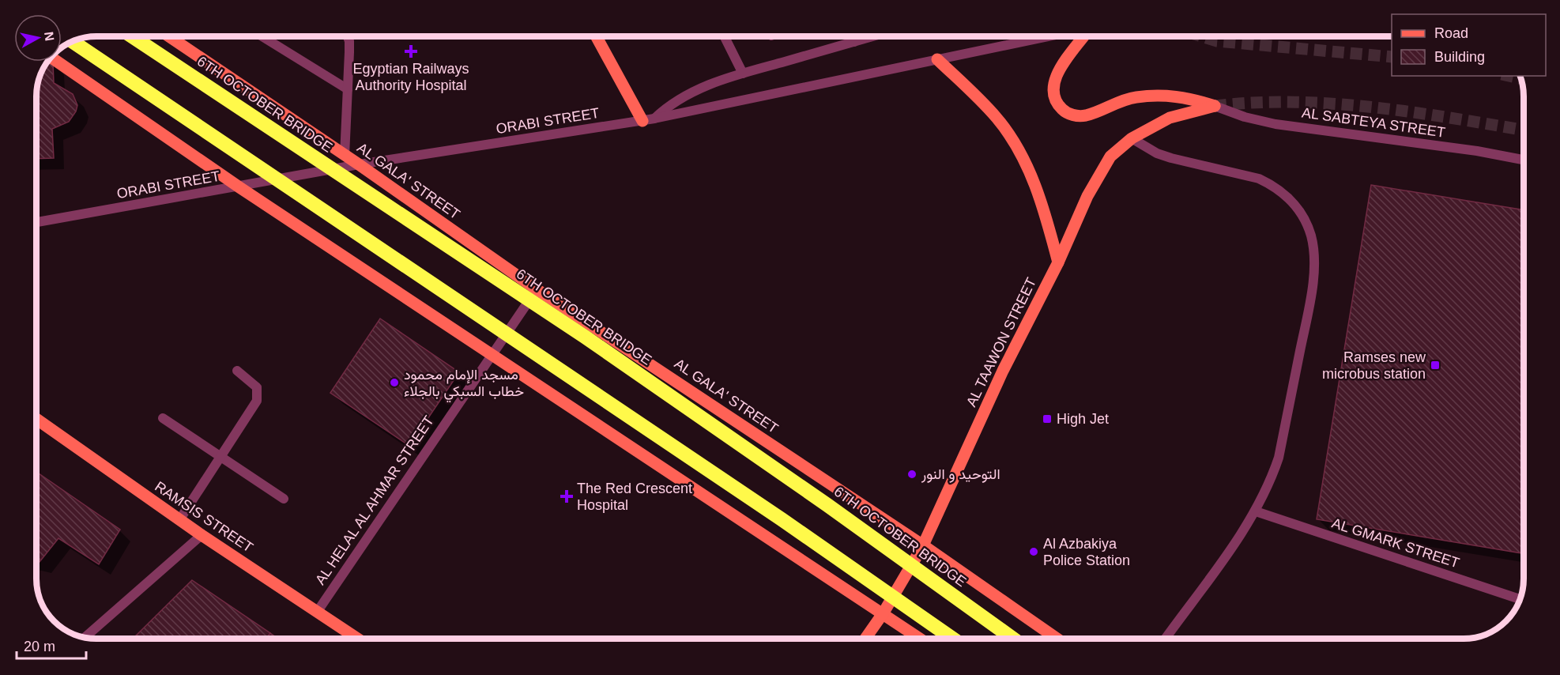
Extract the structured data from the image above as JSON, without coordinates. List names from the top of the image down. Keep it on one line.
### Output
{"streets":{"highway":["6TH OCTOBER BRIDGE"],"main road":["AL GALA' STREET","AL TAAWON STREET","RAMSIS STREET"],"street":["ORABI STREET","AL SABTEYA STREET","AL HELAL AL AHMAR STREET","AL GMARK STREET"]},"crossings":[["ORABI STREET","AL GALA' STREET"],["AL SABTEYA STREET","AL TAAWON STREET"],["AL GALA' STREET","AL TAAWON STREET"],["AL GALA' STREET","AL HELAL AL AHMAR STREET"],["AL HELAL AL AHMAR STREET","RAMSIS STREET"]],"places":{"health":["Egyptian Railways Authority Hospital","The Red Crescent Hospital"],"transit":["Ramses new microbus station","High Jet"],"other":["مسجد الإمام محمود خطاب السبكي بالجلاء","التوحيد و النور","Al Azbakiya Police Station"]},"legend":["Road","Building"],"scale_bar":"20 m","north":"right"}
